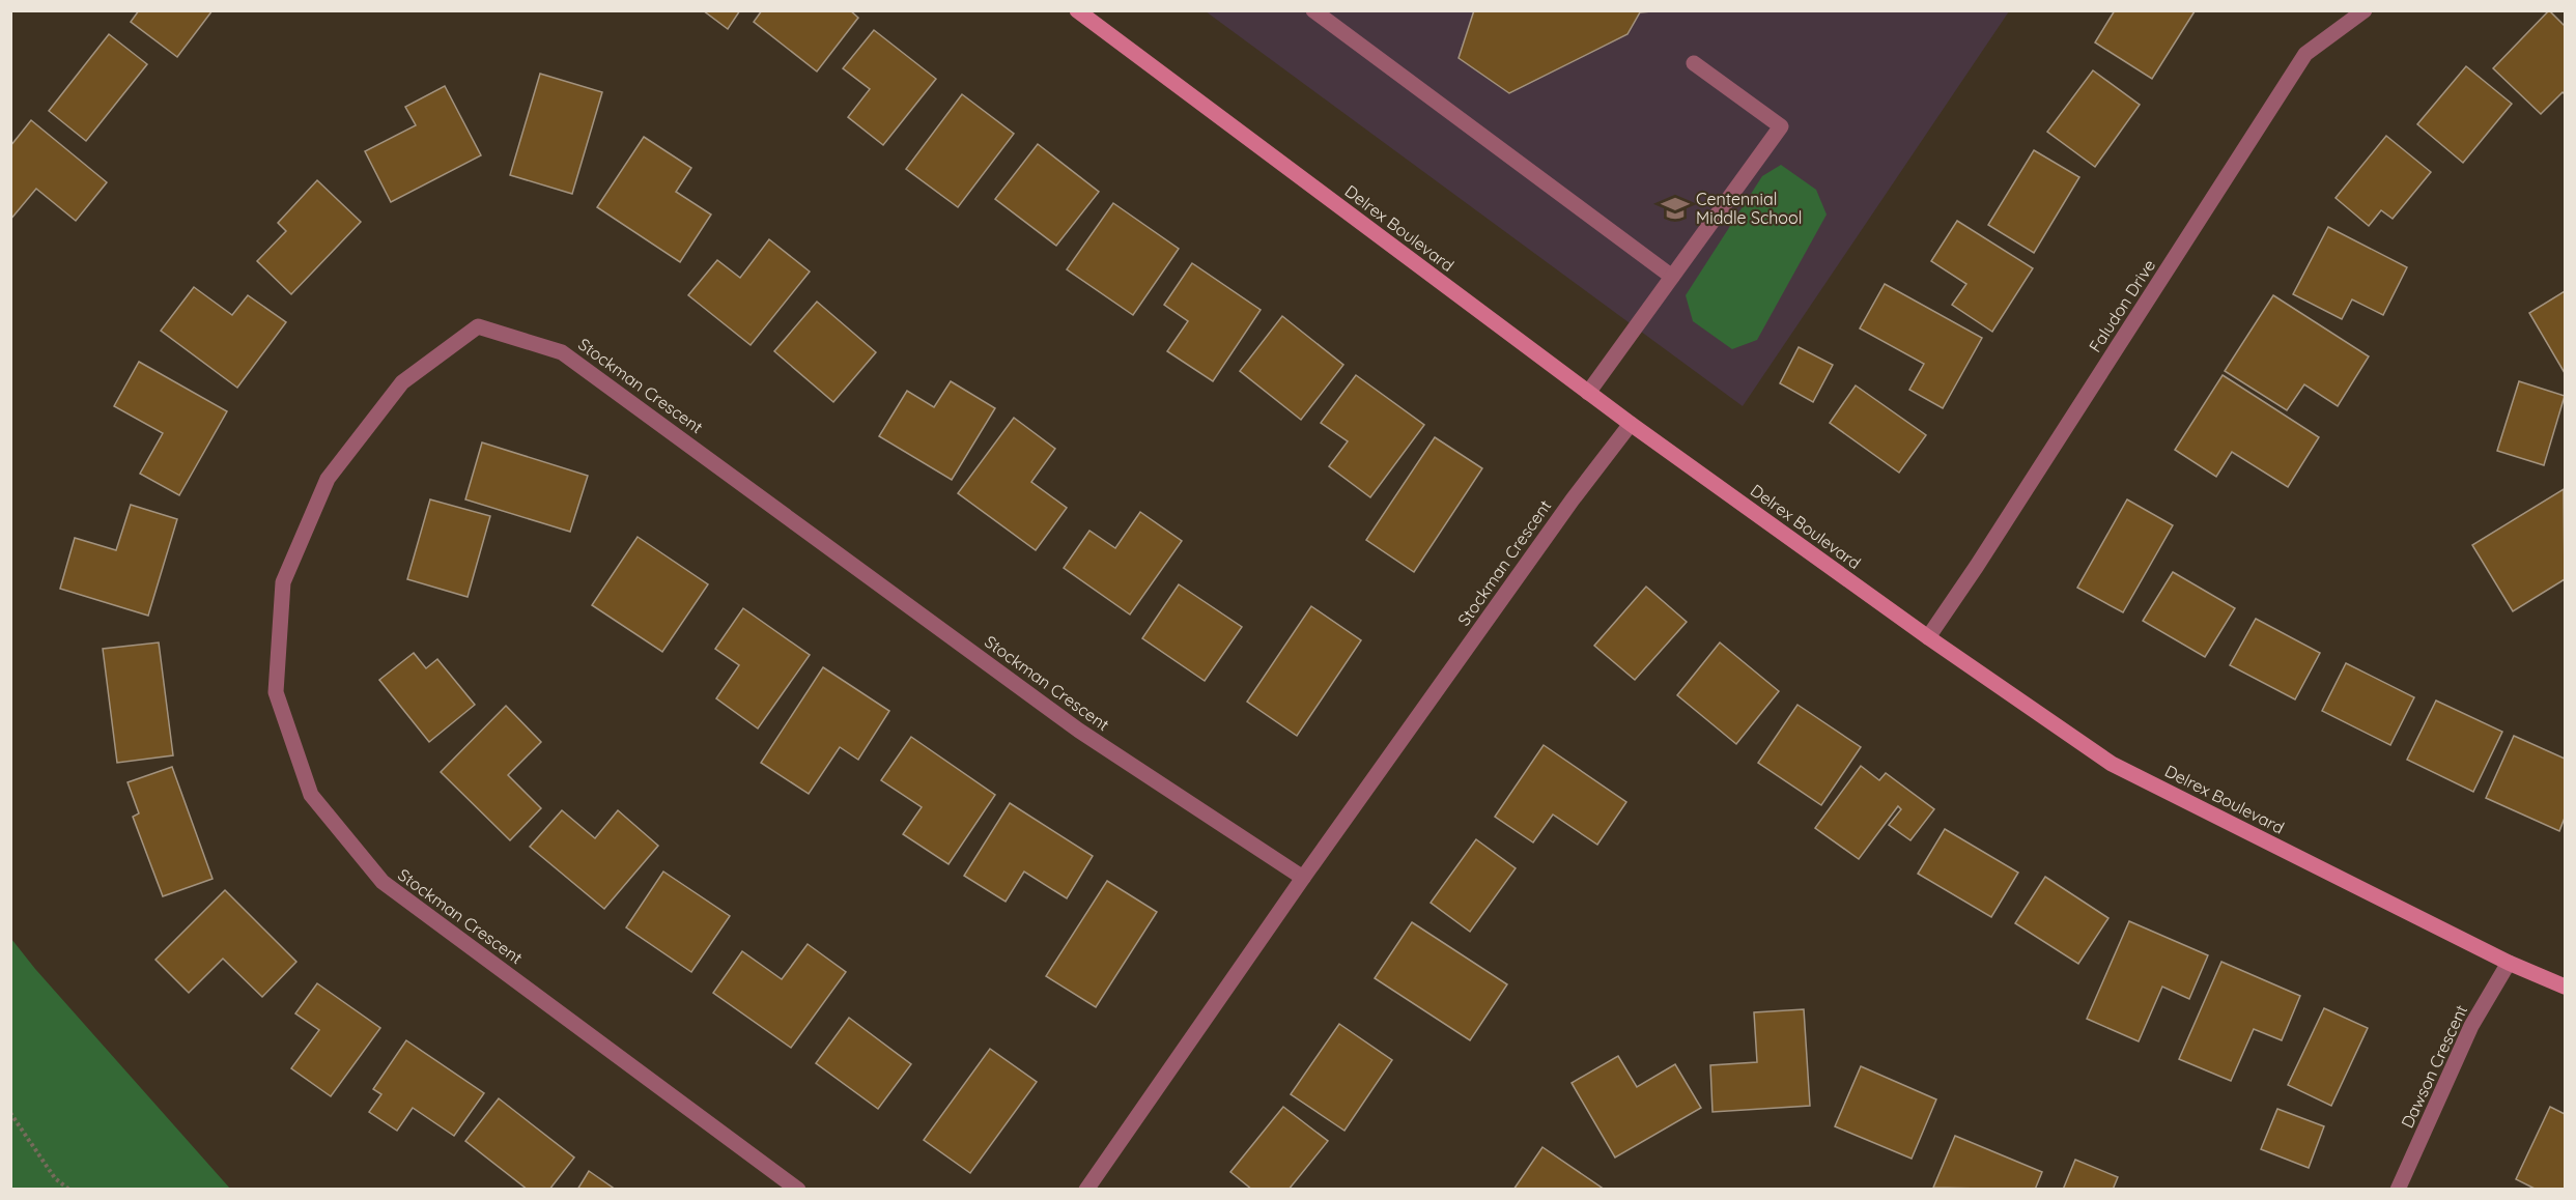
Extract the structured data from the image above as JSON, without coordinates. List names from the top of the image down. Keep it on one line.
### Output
{"streets":{"street":["Delrex Boulevard","Faludon Drive","Stockman Crescent","Dawson Crescent"]},"crossings":[["Delrex Boulevard","Faludon Drive"],["Delrex Boulevard","Stockman Crescent"],["Delrex Boulevard","Dawson Crescent"]],"places":{"school or university":["Centennial Middle School"]}}
